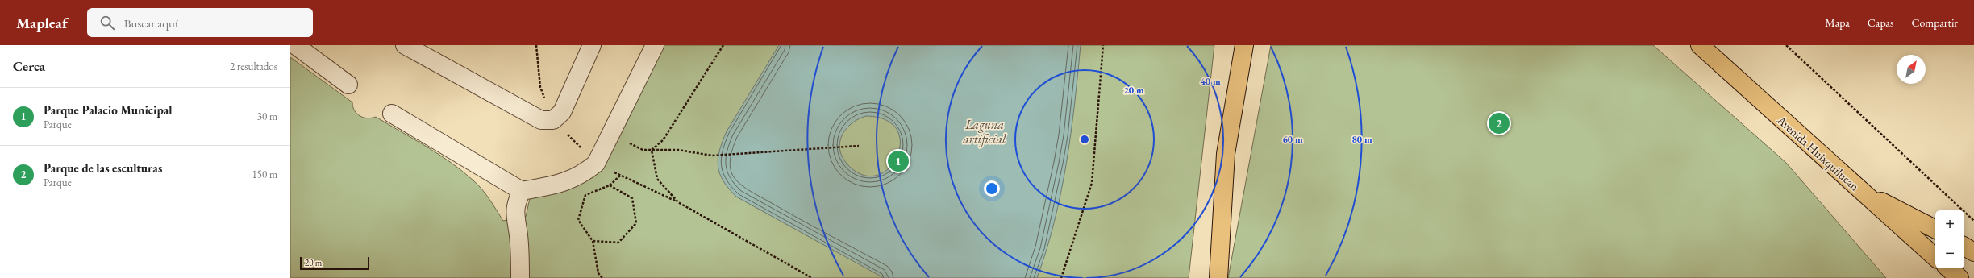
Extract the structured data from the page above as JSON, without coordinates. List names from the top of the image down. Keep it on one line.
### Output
{"streets":{"main road":["Avenida Huixquilucan"]},"water":["Laguna artificial"],"scale_bar":"20 m","north":"top right","page":{"header":"Mapleaf","search":"Buscar aquí","nav":["Mapa","Capas","Compartir"],"heading":["Cerca","2 resultados"],"list":[{"mark":"1","name":"Parque Palacio Municipal","note":"Parque","value":"30 m"},{"mark":"2","name":"Parque de las esculturas","note":"Parque","value":"150 m"}],"pins":["2","1"],"map_buttons":["+","−"],"scale":"20 m"},"rings":["40 m","20 m","60 m","80 m"]}
